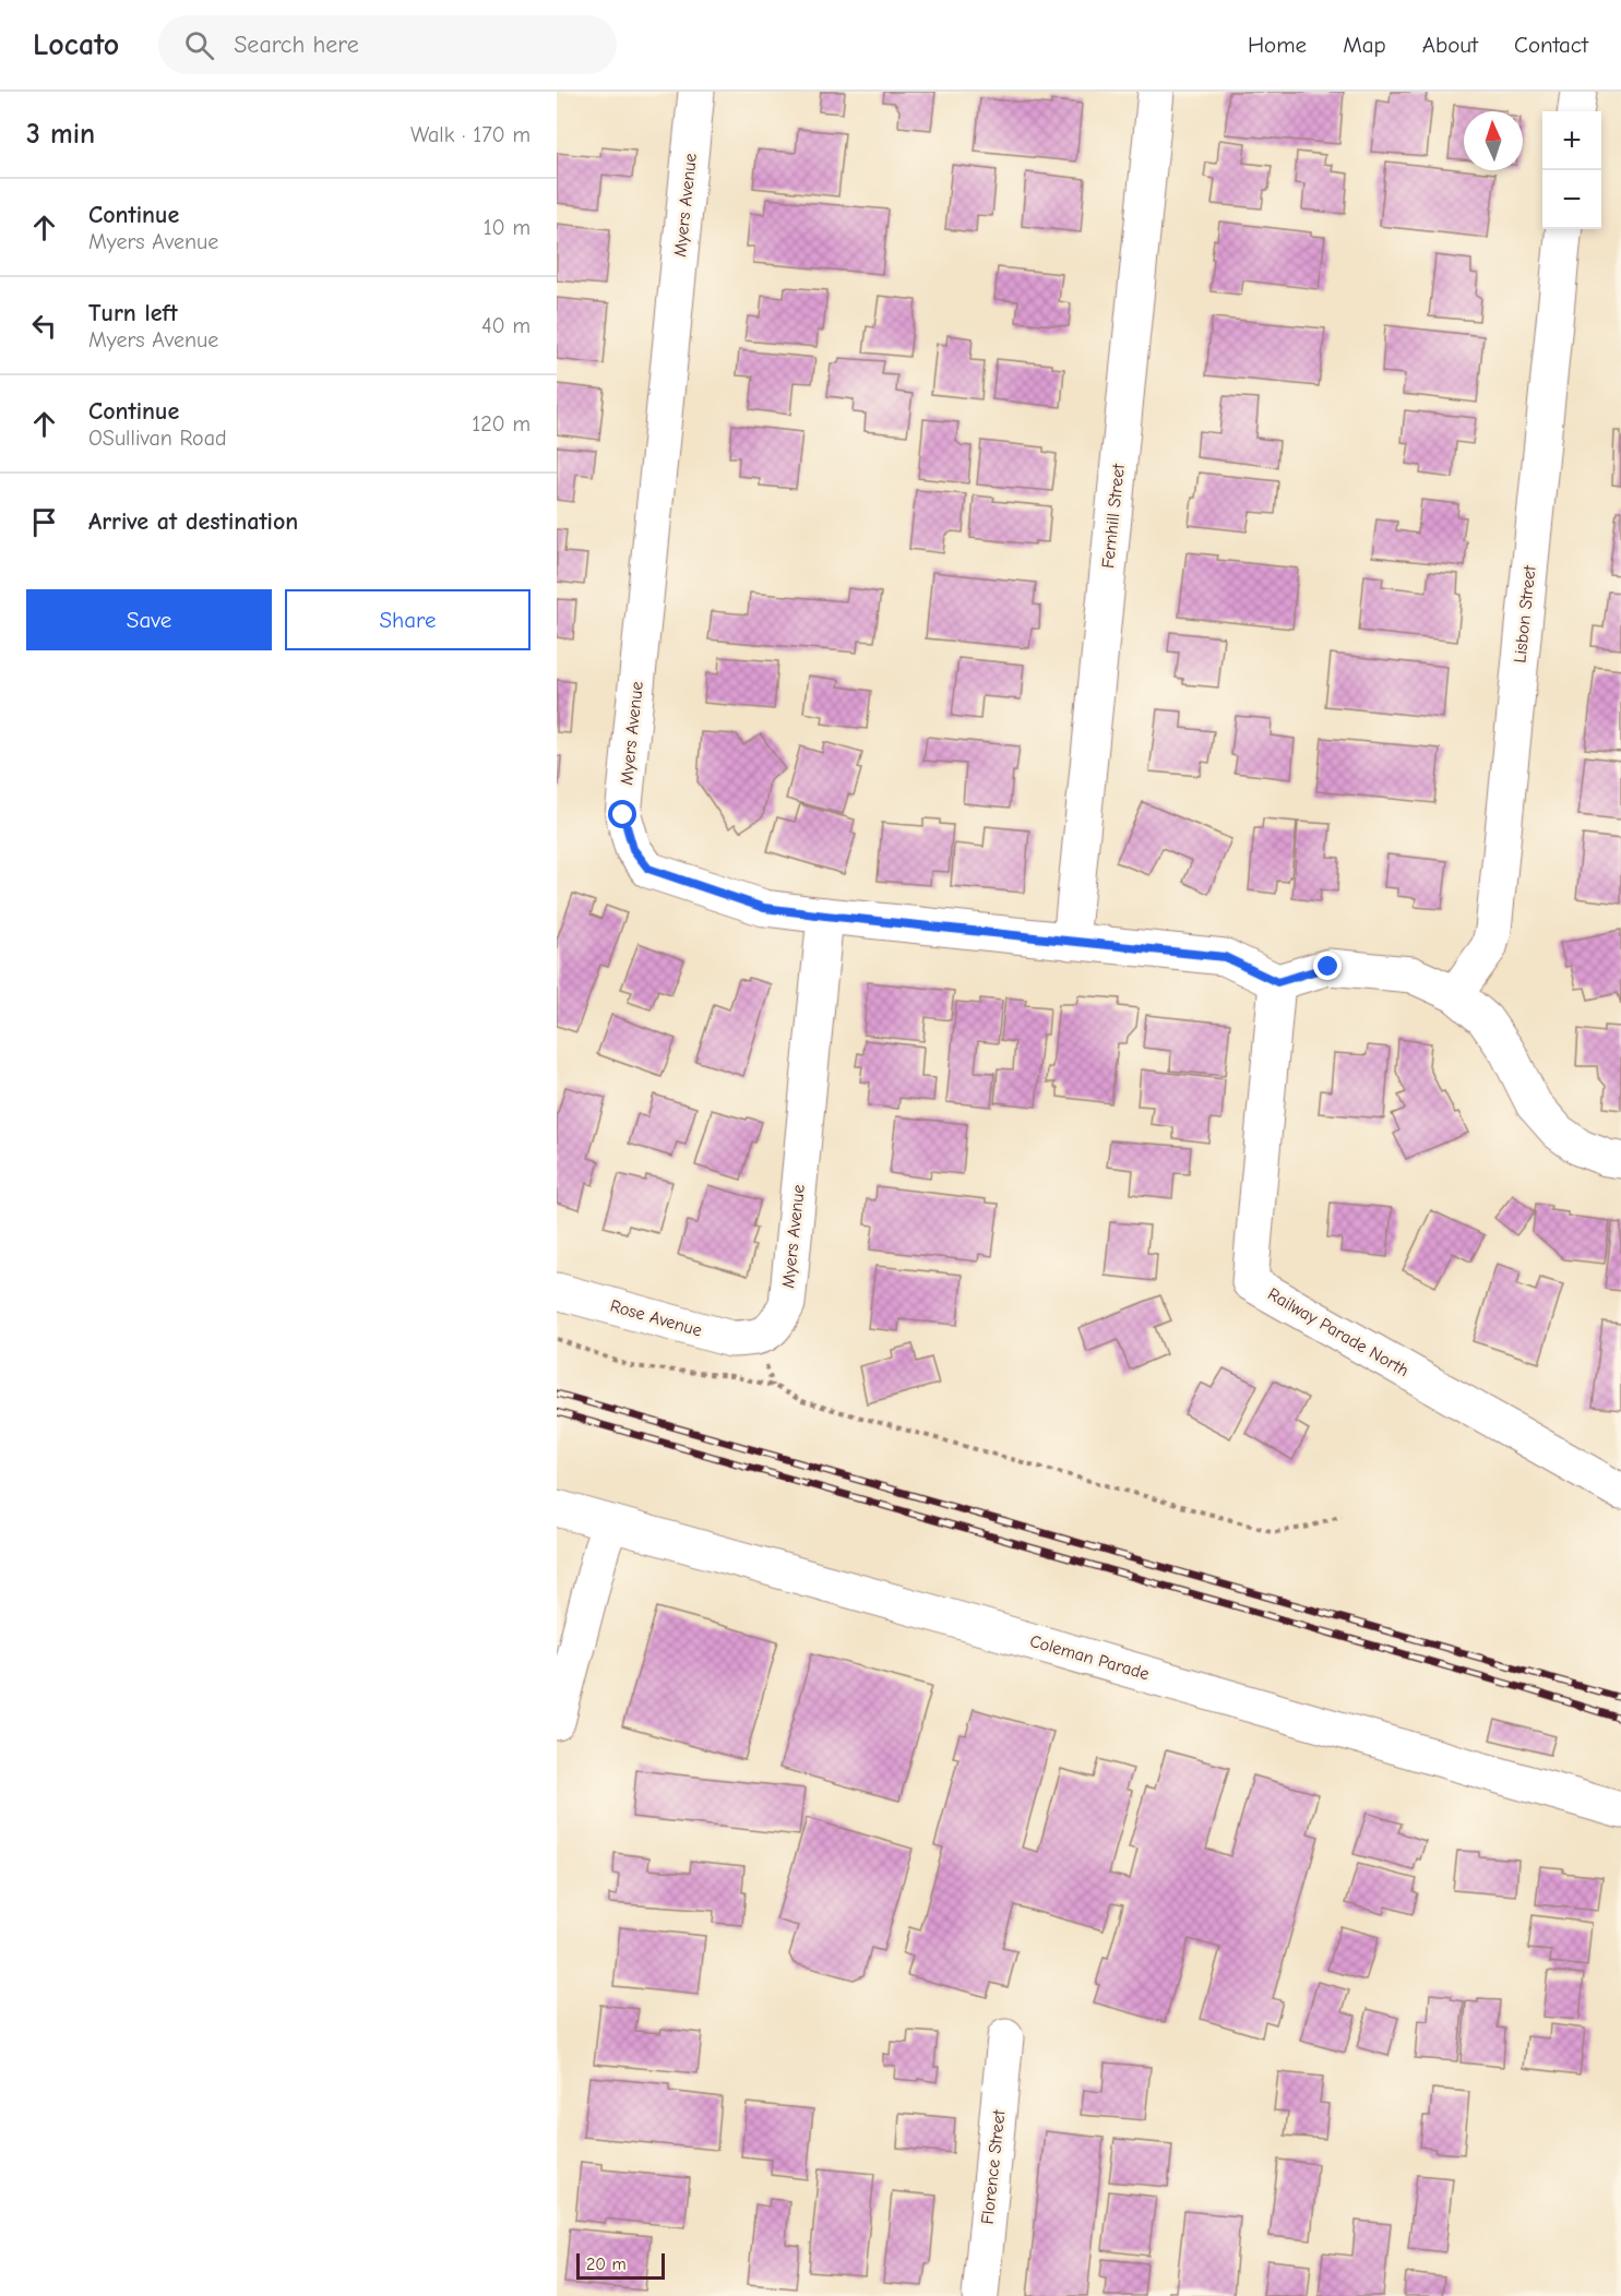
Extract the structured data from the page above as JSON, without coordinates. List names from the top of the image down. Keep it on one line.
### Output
{"streets":{"street":["Myers Avenue","Fernhill Street","Lisbon Street","Rose Avenue","Railway Parade North","Coleman Parade","Florence Street"]},"crossings":[["Myers Avenue","Rose Avenue"]],"scale_bar":"20 m","north":"top","page":{"header":"Locato","search":"Search here","nav":["Home","Map","About","Contact"],"heading":["3 min","Walk · 170 m"],"map_buttons":["+","−"],"list":[["Continue","Myers Avenue","10 m"],["Turn left","Myers Avenue","40 m"],["Continue","OSullivan Road","120 m"],"Arrive at destination"],"buttons":["Save","Share"],"scale":"20 m"}}
